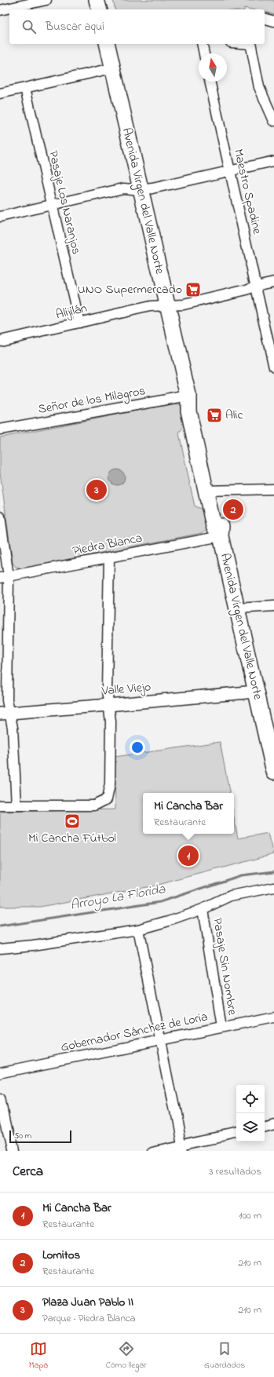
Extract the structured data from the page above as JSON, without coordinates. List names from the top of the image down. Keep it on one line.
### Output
{"streets":{"main road":["Avenida Virgen del Valle Norte"],"street":["Maestro Spadine","Pasaje Los Naranjos","Alijilán","Señor de los Milagros","Piedra Blanca","Valle Viejo","Pasaje Sin Nombre","Gobernador Sánchez de Loria"]},"crossings":[["Maestro Spadine","Alijilán"],["Avenida Virgen del Valle Norte","Alijilán"],["Avenida Virgen del Valle Norte","Señor de los Milagros"],["Avenida Virgen del Valle Norte","Piedra Blanca"],["Avenida Virgen del Valle Norte","Valle Viejo"],["Pasaje Los Naranjos","Alijilán"],["Pasaje Sin Nombre","Gobernador Sánchez de Loria"]],"water":["Arroyo La Florida"],"places":{"supermarket":["UNO Supermercado","Alic"],"sports":["Mi Cancha Fútbol"]},"scale_bar":"50 m","north":"top","page":{"search":"Buscar aquí","pins":["3","2","1"],"popup":["Mi Cancha Bar","Restaurante"],"scale":"50 m","heading":["Cerca","3 resultados"],"list":[{"mark":"1","name":"Mi Cancha Bar","note":"Restaurante","value":"100 m"},{"mark":"2","name":"Lomitos","note":"Restaurante","value":"210 m"},{"mark":"3","name":"Plaza Juan Pablo II","note":"Parque · Piedra Blanca","value":"210 m"}],"nav":["Mapa","Cómo llegar","Guardados"]}}
